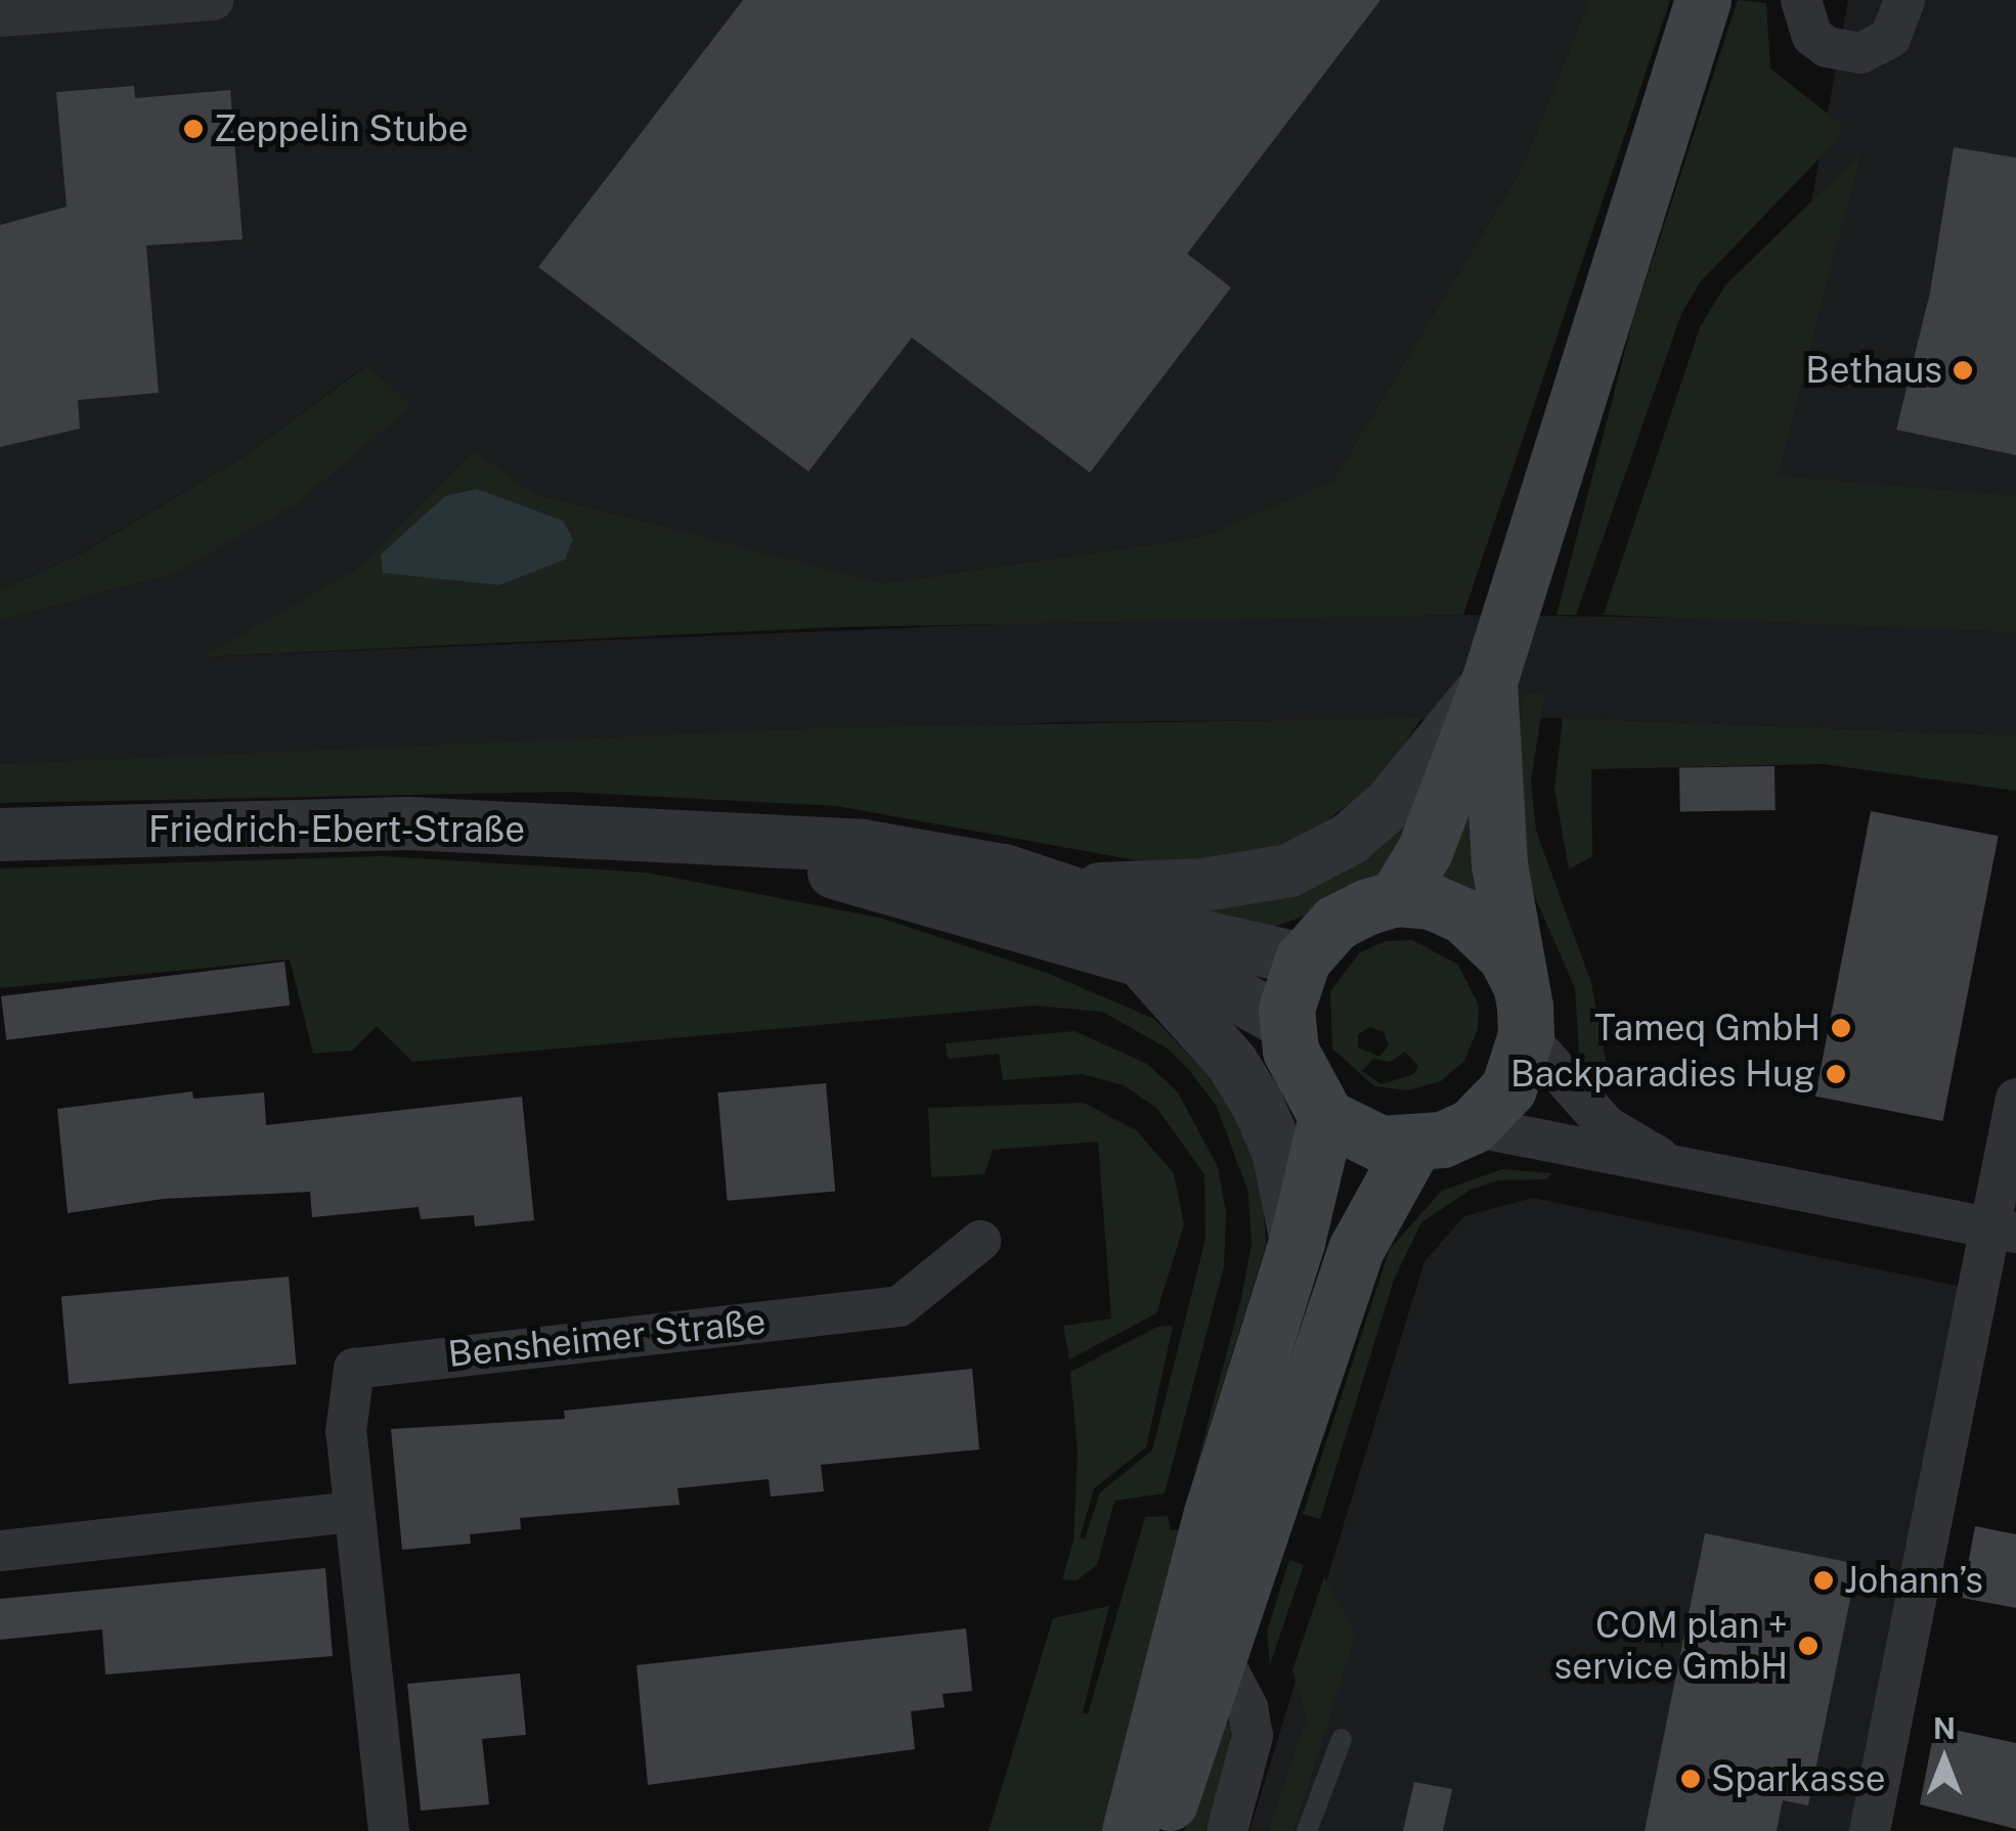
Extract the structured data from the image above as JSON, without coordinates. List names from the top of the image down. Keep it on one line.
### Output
{"streets":{"street":["Friedrich-Ebert-Straße","Bensheimer Straße"]},"places":["Zeppelin Stube","Bethaus","Tameq GmbH","Backparadies Hug","Johann’s","COM plan + service GmbH","Sparkasse"],"north":"top"}
